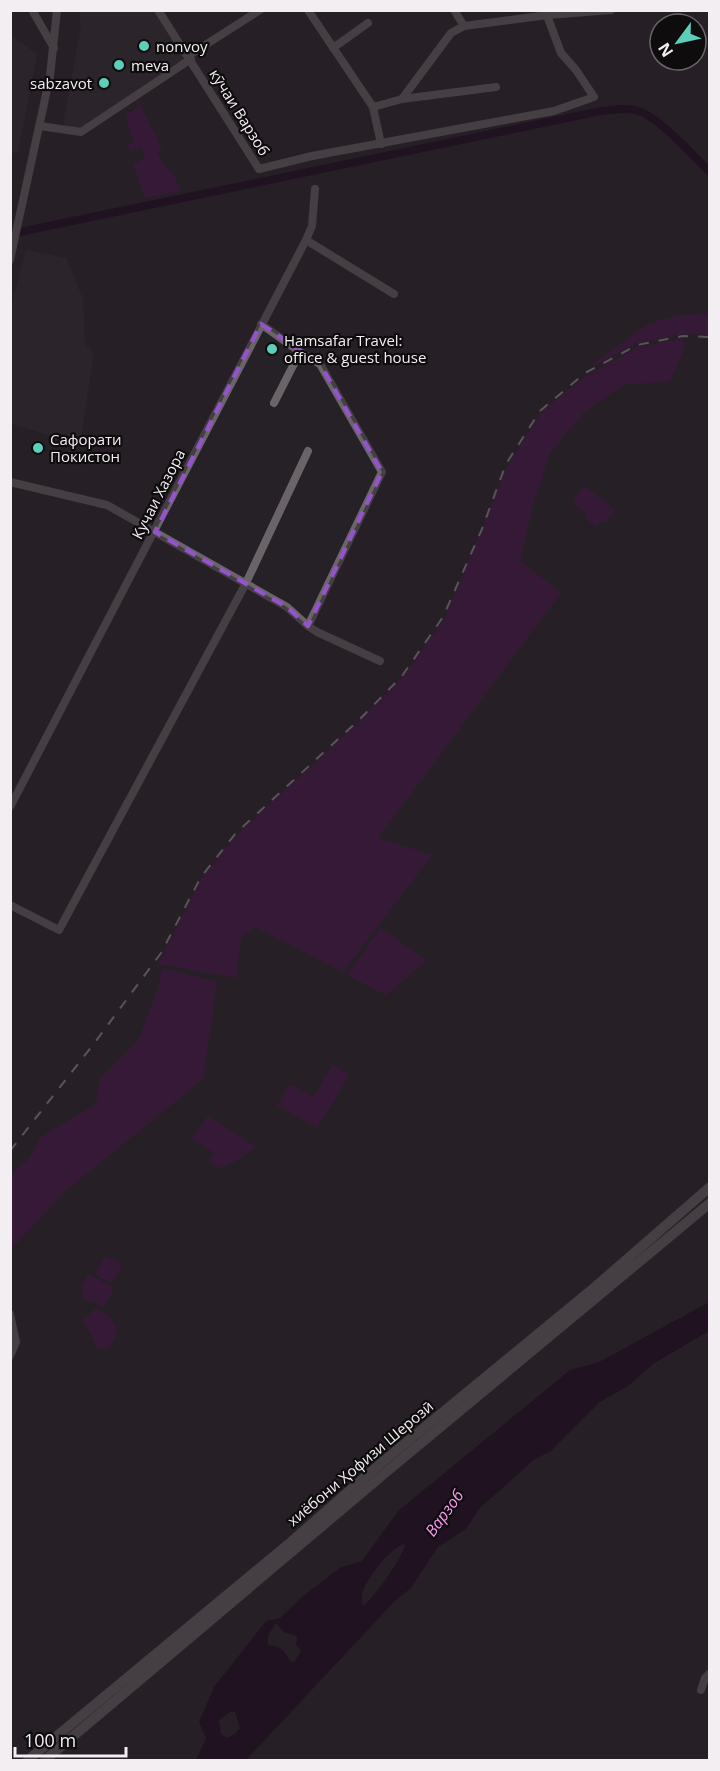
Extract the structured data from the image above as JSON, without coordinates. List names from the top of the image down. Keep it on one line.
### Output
{"streets":{"main road":["хиёбони Ҳофизи Шерозӣ"],"street":["кӯчаи Варзоб","Кучаи Хазора"]},"water":["Варзоб"],"places":["nonvoy","meva","sabzavot","Hamsafar Travel: office & guest house","Сафорати Покистон"],"scale_bar":"100 m","north":"bottom left"}
